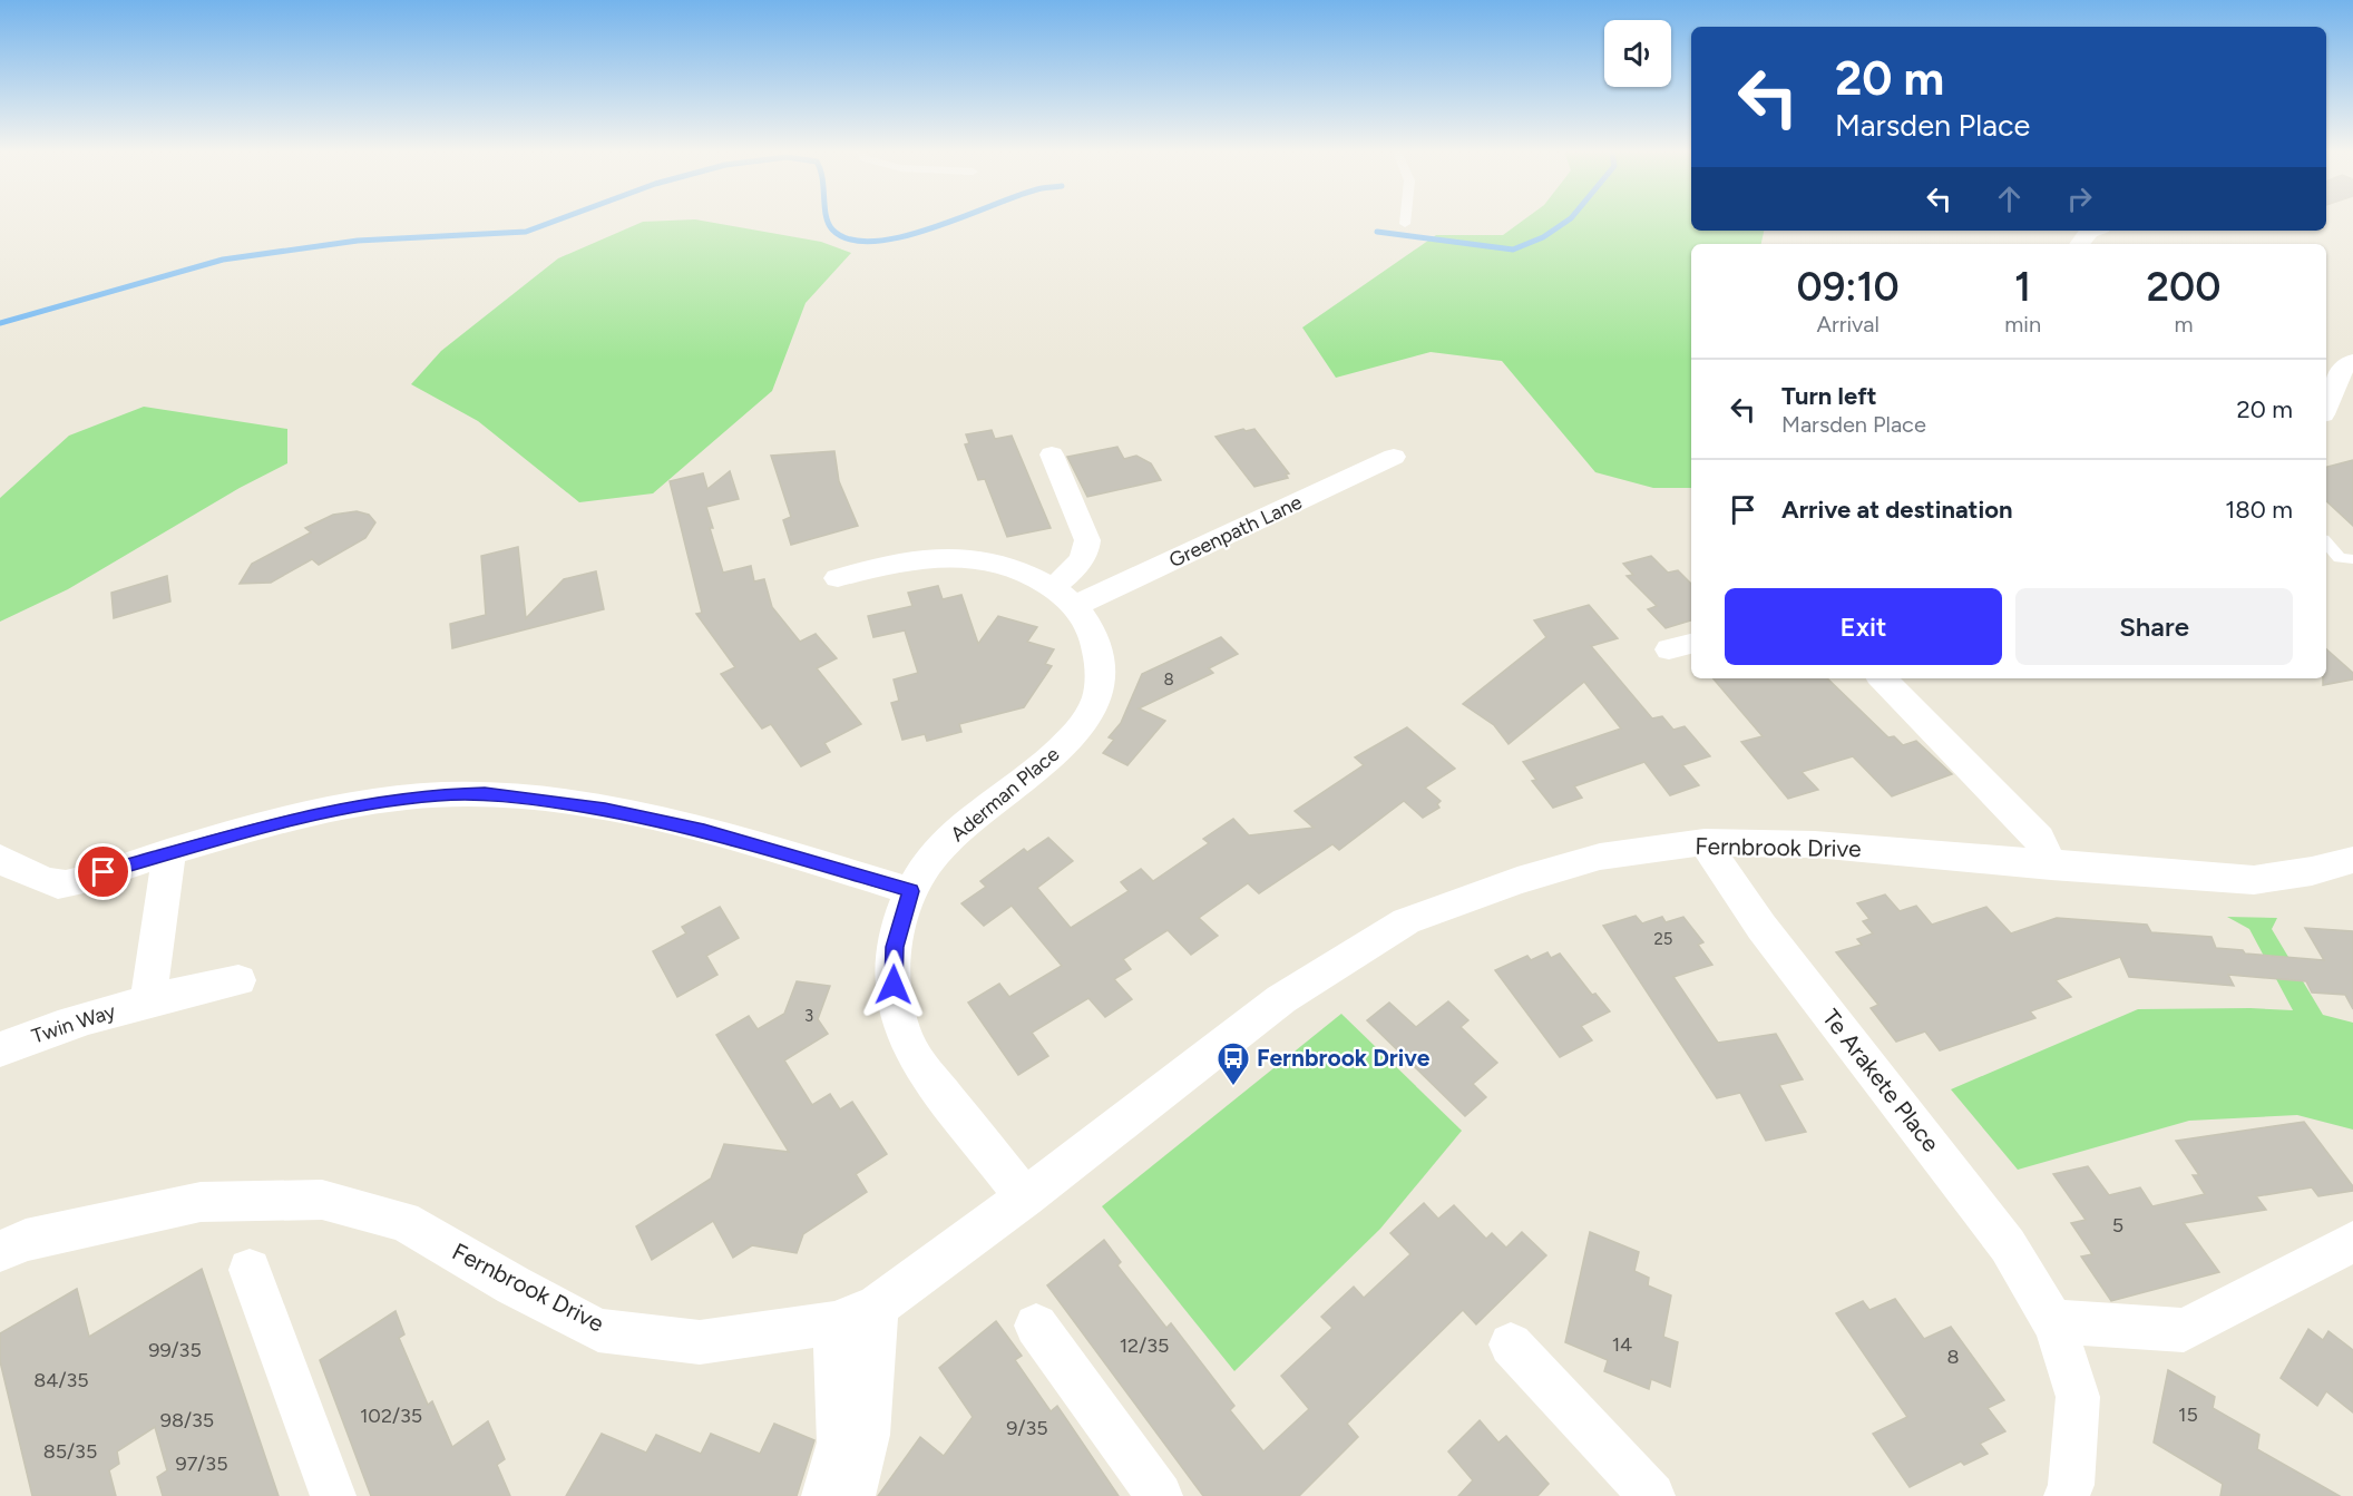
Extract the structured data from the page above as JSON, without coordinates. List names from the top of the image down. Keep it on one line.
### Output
{"streets":{"street":["Greenpath Lane","Aderman Place","Fernbrook Drive","Twin Way","Te Arakete Place"]},"crossings":[["Greenpath Lane","Aderman Place"],["Aderman Place","Fernbrook Drive"],["Fernbrook Drive","Te Arakete Place"]],"places":{"bus stop":["Fernbrook Drive"]},"house_numbers":["8","25","3","5","14","12/35","99/35","8","84/35","15","102/35","98/35","9/35","85/35","97/35"],"page":{"turn":["20 m","Marsden Place"],"eta":["09:10","Arrival","1","min","200","m"],"list":[{"name":"Turn left","note":"Marsden Place","value":"20 m"},{"name":"Arrive at destination","value":"180 m"}],"buttons":["Exit","Share"]}}
